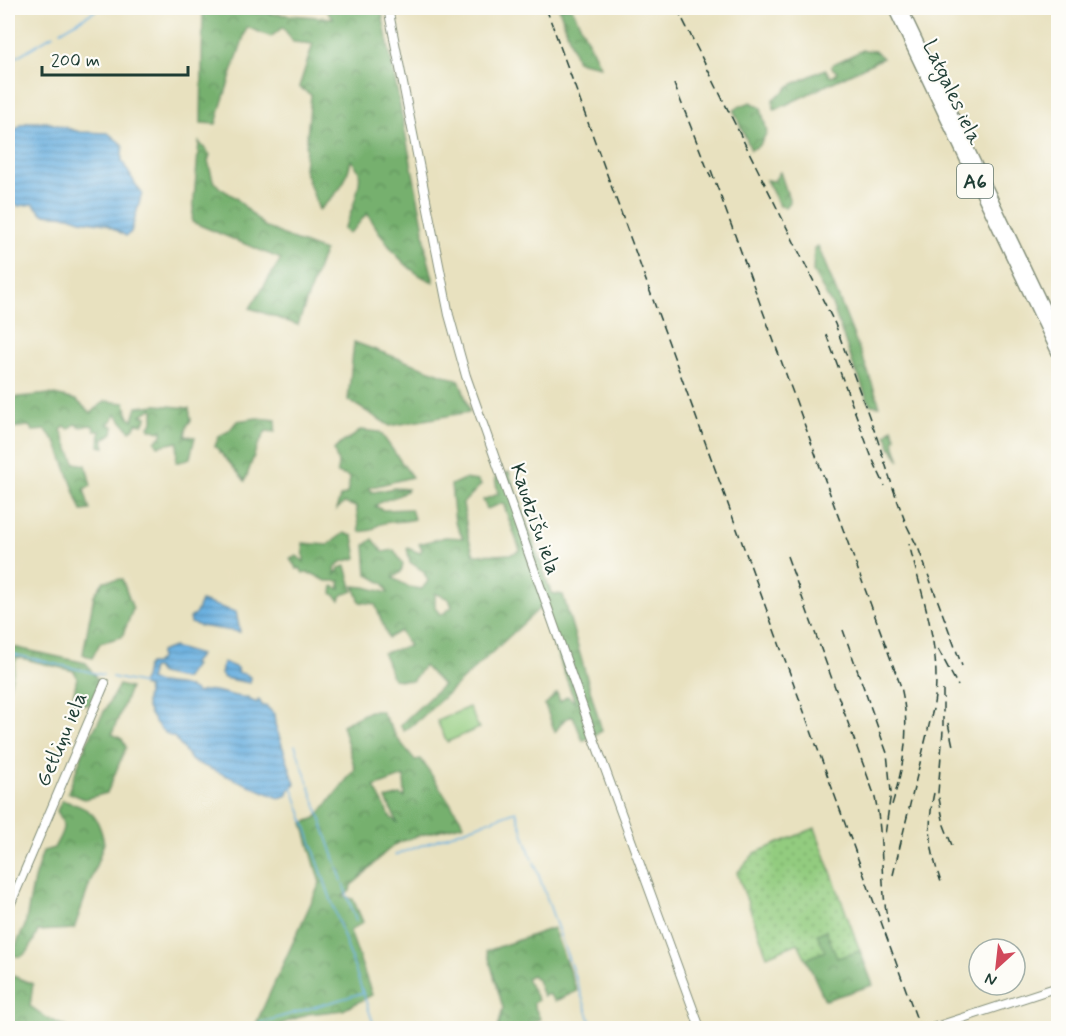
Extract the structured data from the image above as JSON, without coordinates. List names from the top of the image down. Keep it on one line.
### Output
{"streets":{"highway":["Latgales iela","A6"],"street":["Kaudzīšu iela","Getliņu iela"]},"scale_bar":"200 m","north":"bottom left"}
